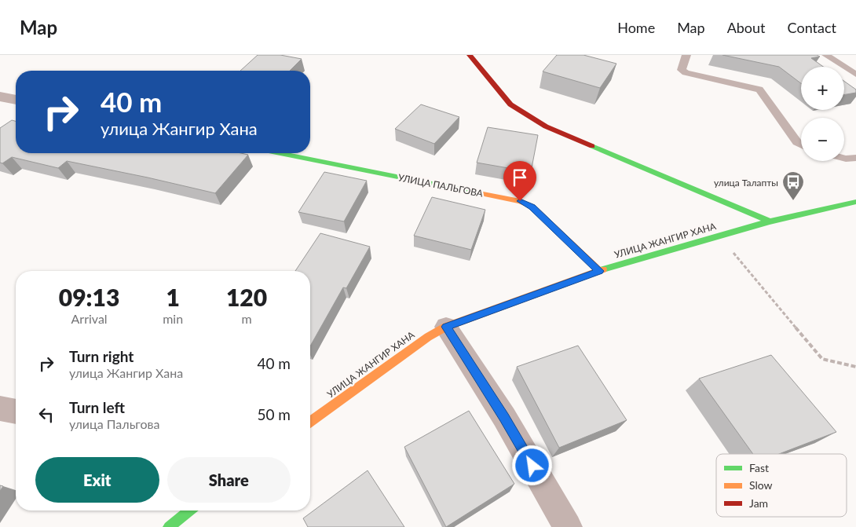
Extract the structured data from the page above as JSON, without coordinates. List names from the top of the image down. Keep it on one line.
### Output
{"streets":{"street":["УЛИЦА ПАЛЬГОВА","УЛИЦА ЖАНГИР ХАНА"]},"crossings":[["УЛИЦА ПАЛЬГОВА","УЛИЦА ЖАНГИР ХАНА"]],"places":{"bus stop":["улица Талапты"]},"legend":["Fast","Slow","Jam"],"page":{"header":"Map","nav":["Home","Map","About","Contact"],"map_buttons":["+","−"],"turn":["40 m","улица Жангир Хана"],"eta":["09:13","Arrival","1","min","120","m"],"list":[{"name":"Turn right","note":"улица Жангир Хана","value":"40 m"},{"name":"Turn left","note":"улица Пальгова","value":"50 m"}],"buttons":["Exit","Share"]}}
